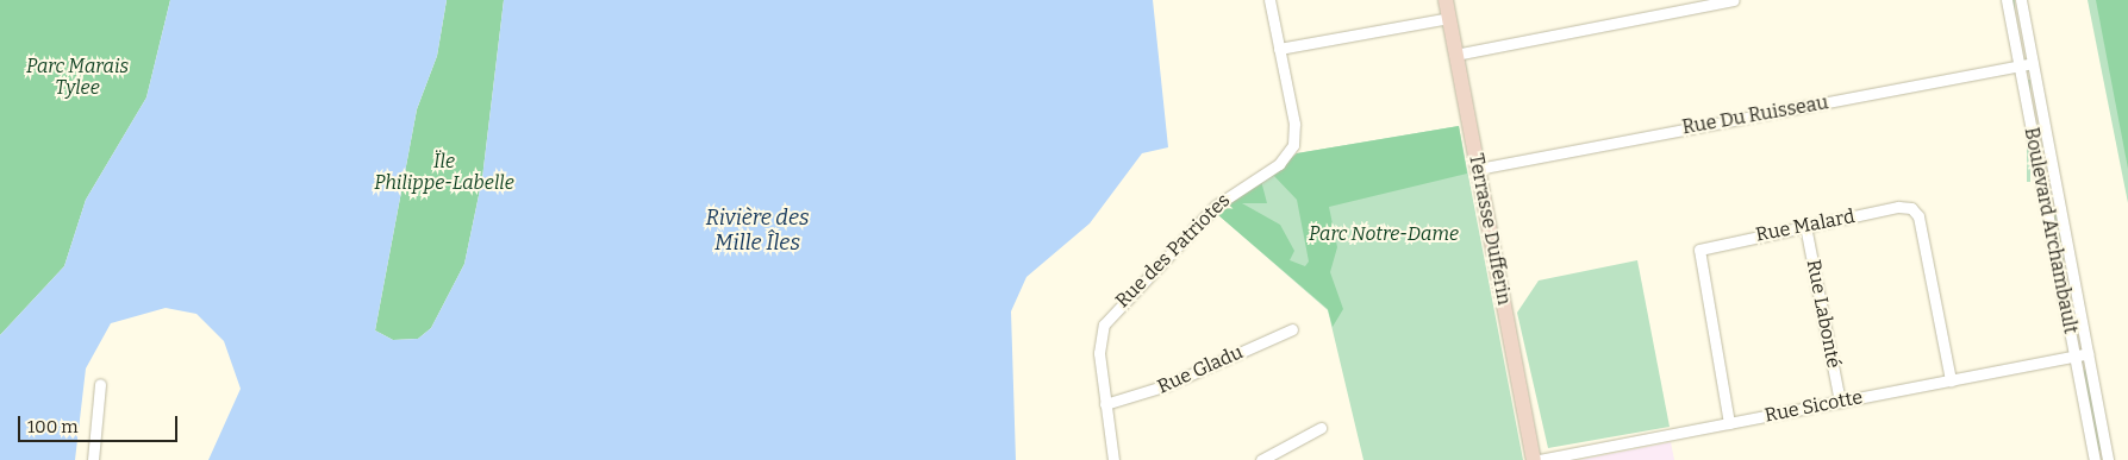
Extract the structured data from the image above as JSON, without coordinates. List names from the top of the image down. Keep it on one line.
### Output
{"streets":{"street":["Rue Du Ruisseau","Rue Malard","Terrasse Dufferin","Boulevard Archambault","Rue des Patriotes","Rue Labonté","Rue Gladu","Rue Sicotte"]},"crossings":[["Rue Du Ruisseau","Terrasse Dufferin"],["Rue Du Ruisseau","Boulevard Archambault"],["Rue Malard","Rue Labonté"],["Rue Malard","Rue Sicotte"],["Boulevard Archambault","Rue Sicotte"],["Rue des Patriotes","Rue Gladu"],["Rue Labonté","Rue Sicotte"]],"water":["Rivière des Mille Îles"],"parks":["Parc Marais Tylee","Ïle Philippe-Labelle","Parc Notre-Dame"],"scale_bar":"100 m"}
